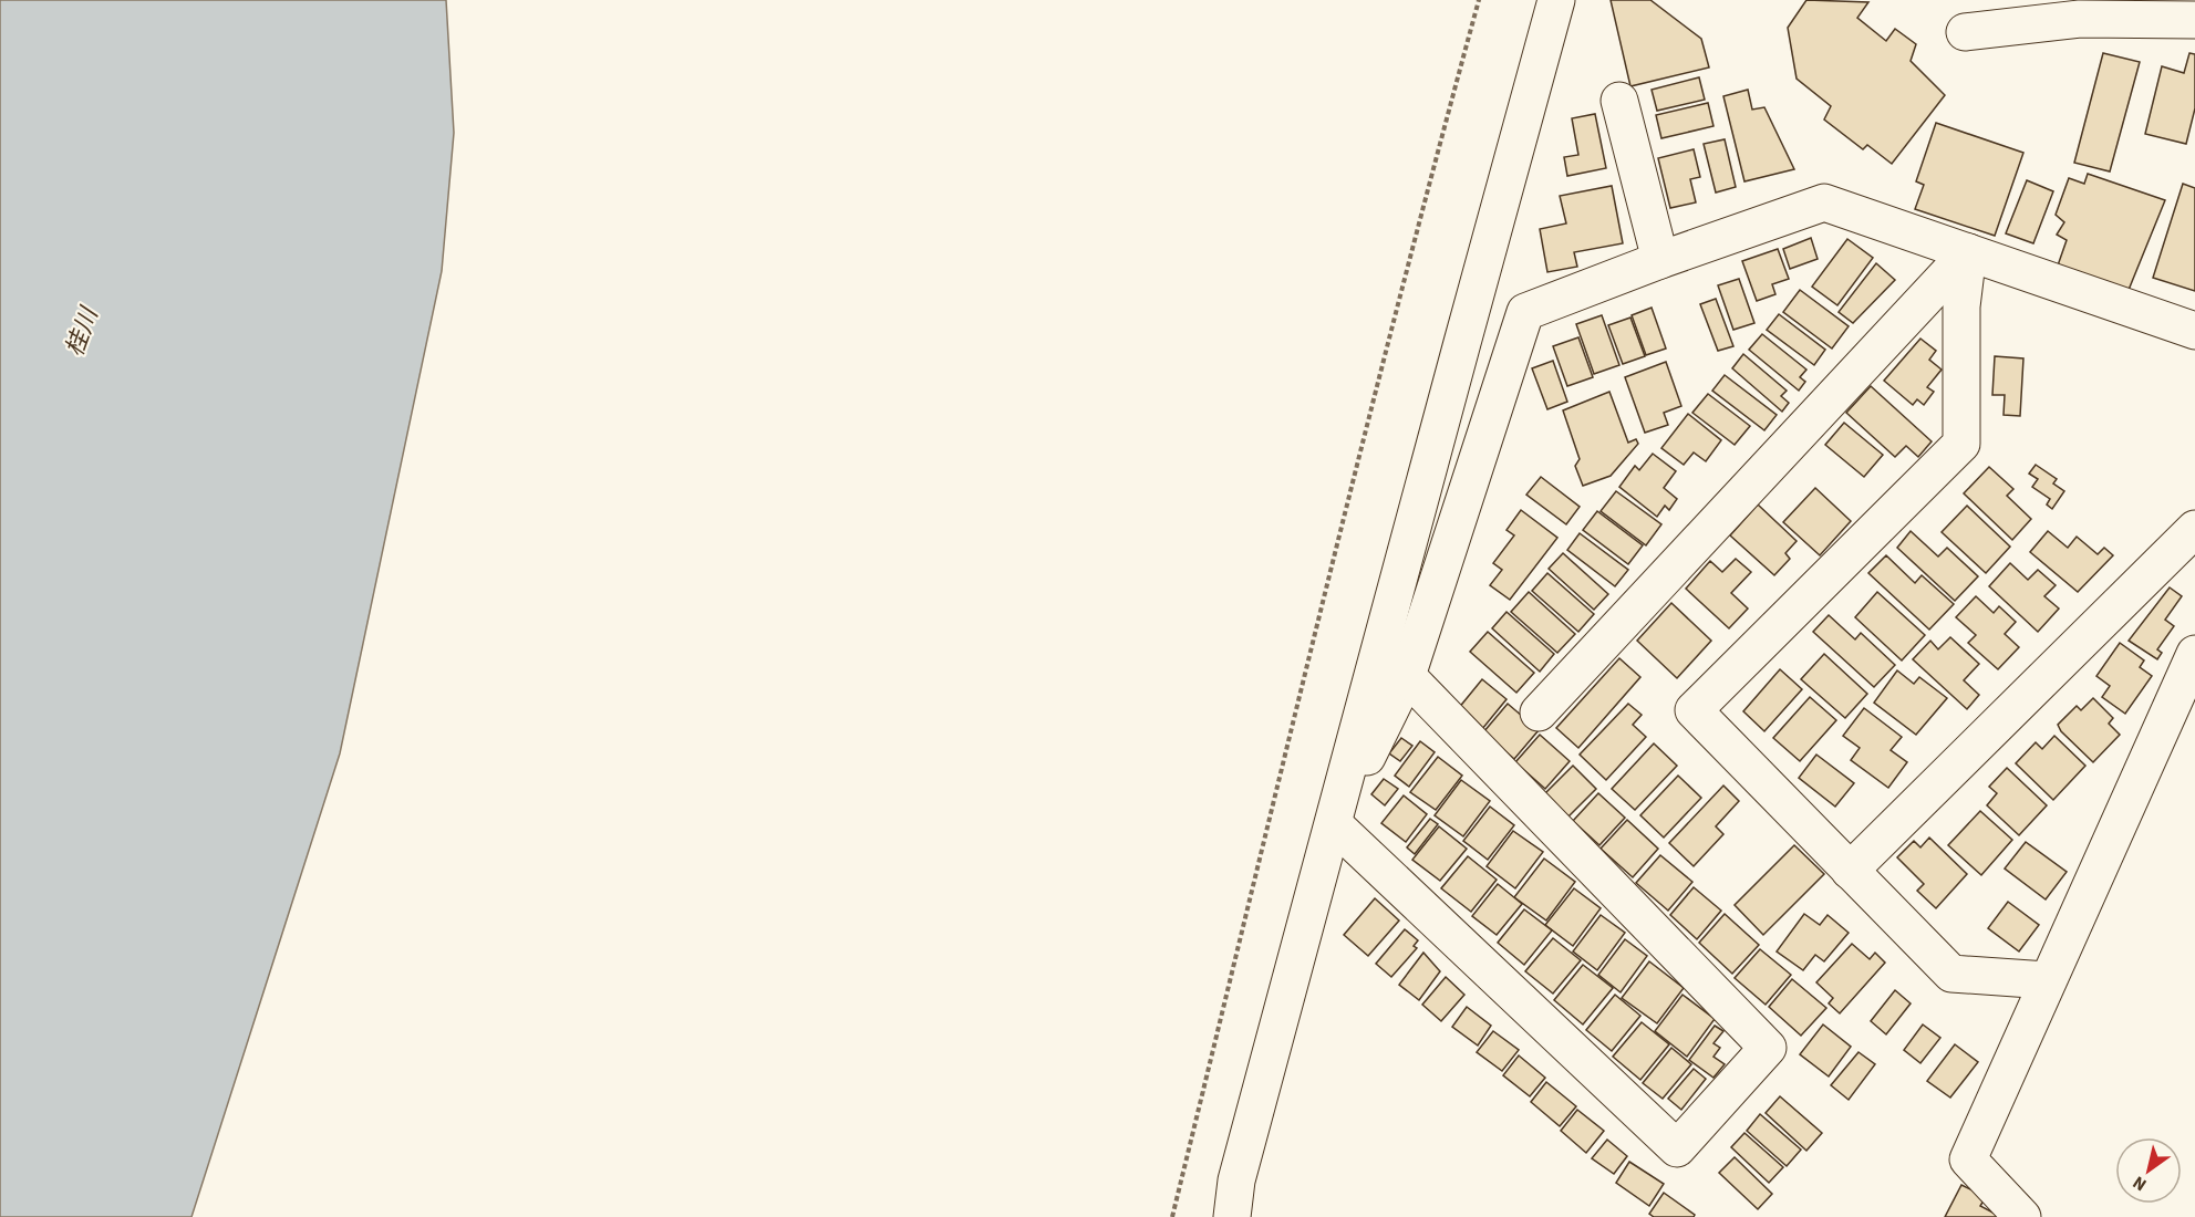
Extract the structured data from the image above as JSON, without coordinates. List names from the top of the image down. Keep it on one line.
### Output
{"water":["桂川"],"north":"bottom left"}
